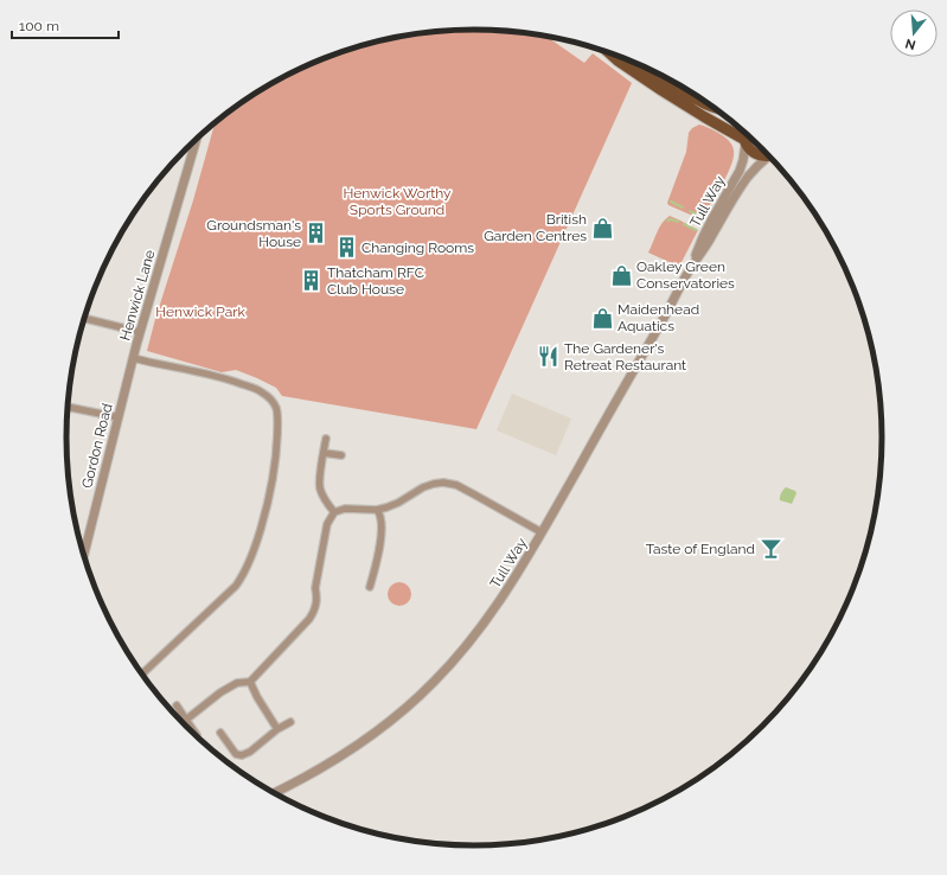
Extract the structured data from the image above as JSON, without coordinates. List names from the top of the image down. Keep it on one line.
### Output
{"streets":{"street":["Tull Way","Henwick Lane","Gordon Road"]},"crossings":[["Henwick Lane","Gordon Road"]],"parks":["Henwick Worthy Sports Ground","Henwick Park"],"places":{"shop":["British Garden Centres","Oakley Green Conservatories","Maidenhead Aquatics"],"building":["Groundsman's House","Changing Rooms","Thatcham RFC Club House"],"restaurant":["The Gardener's Retreat Restaurant"],"bar":["Taste of England"]},"scale_bar":"100 m","north":"bottom"}
